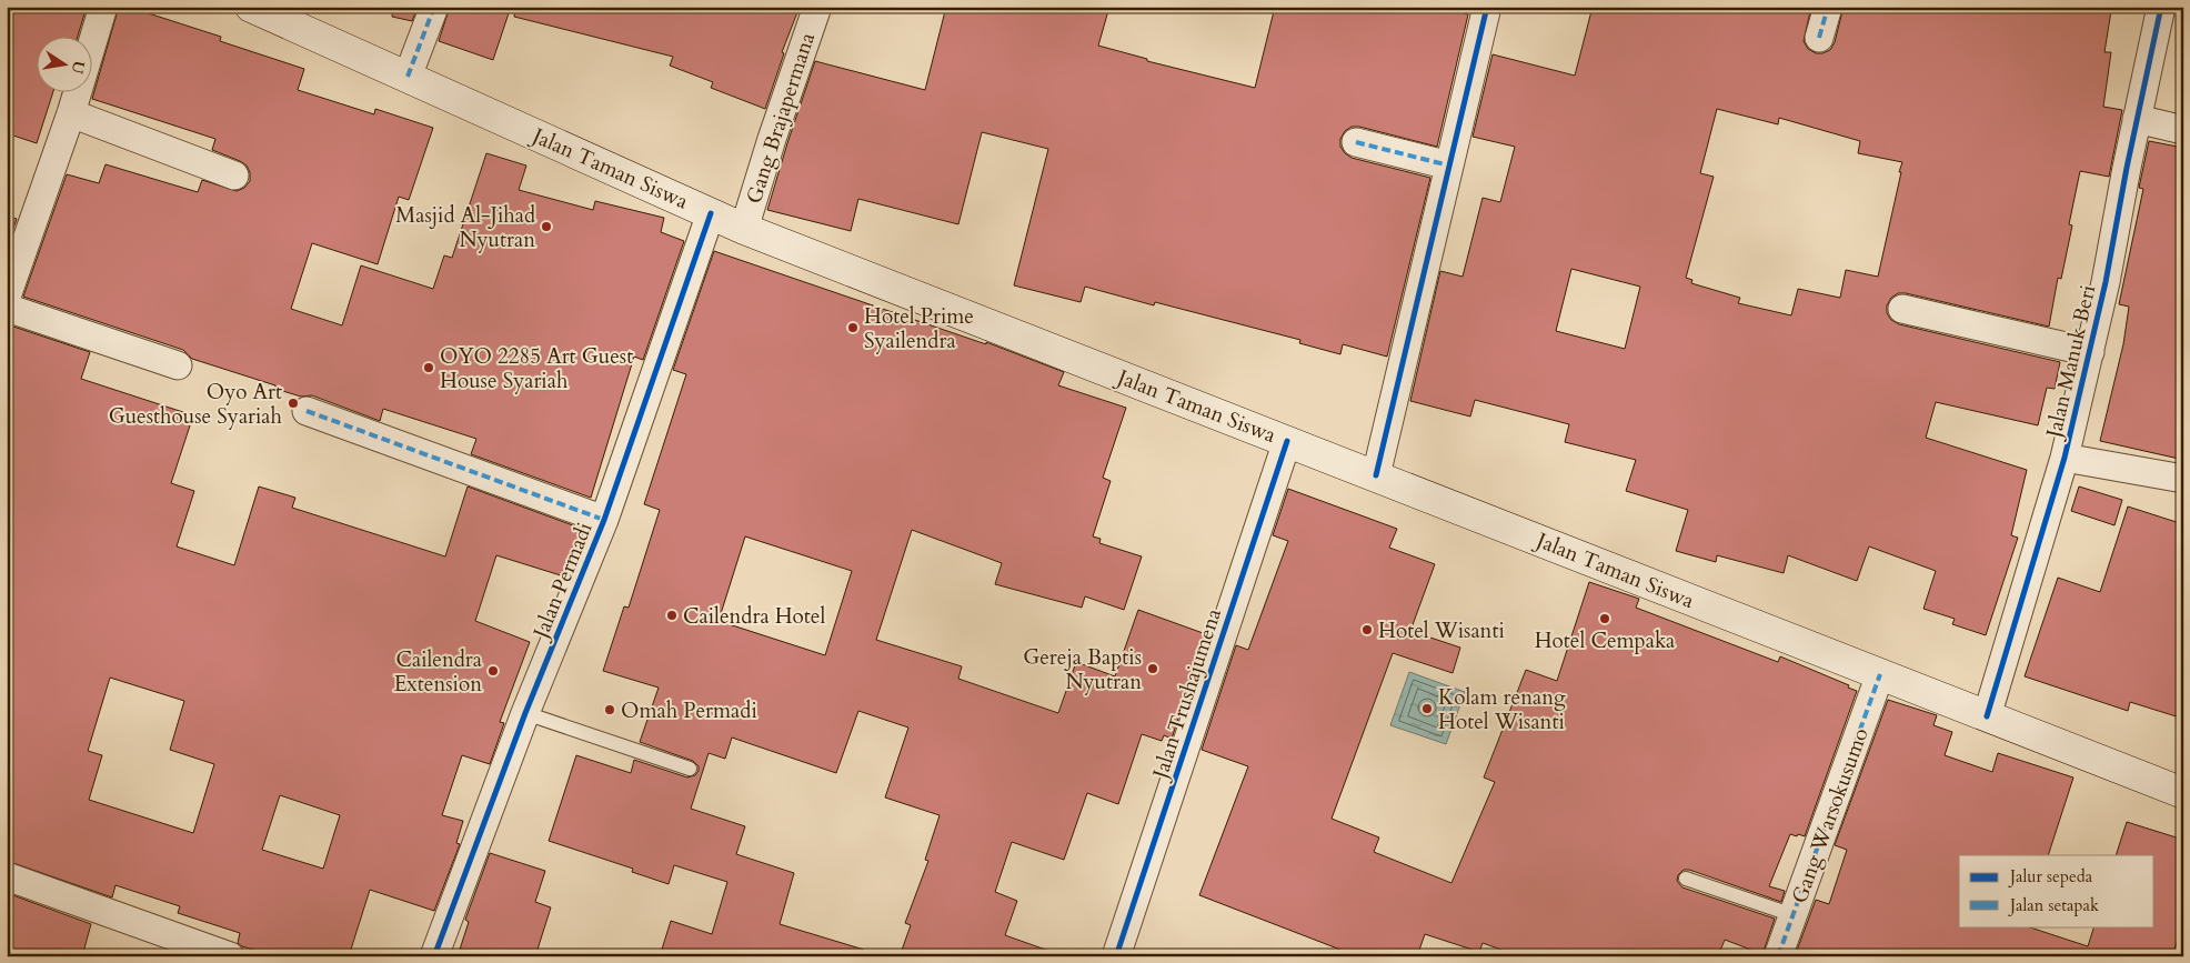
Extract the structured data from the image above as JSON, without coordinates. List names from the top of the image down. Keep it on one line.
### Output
{"streets":{"main road":["Jalan Taman Siswa"],"street":["Gang Brajapermana","Jalan Manuk Beri","Jalan Permadi","Jalan Trushajumena","Gang Warsokusumo"]},"crossings":[["Gang Brajapermana","Jalan Taman Siswa"],["Jalan Taman Siswa","Jalan Manuk Beri"],["Jalan Taman Siswa","Jalan Permadi"],["Jalan Taman Siswa","Jalan Trushajumena"],["Jalan Taman Siswa","Gang Warsokusumo"]],"places":["Masjid Al-Jihad Nyutran","Hotel Prime Syailendra","OYO 2285 Art Guest House Syariah","Oyo Art Guesthouse Syariah","Cailendra Hotel","Hotel Cempaka","Hotel Wisanti","Gereja Baptis Nyutran","Cailendra Extension","Kolam renang Hotel Wisanti","Omah Permadi"],"legend":["Jalur sepeda","Jalan setapak"],"north":"right"}
